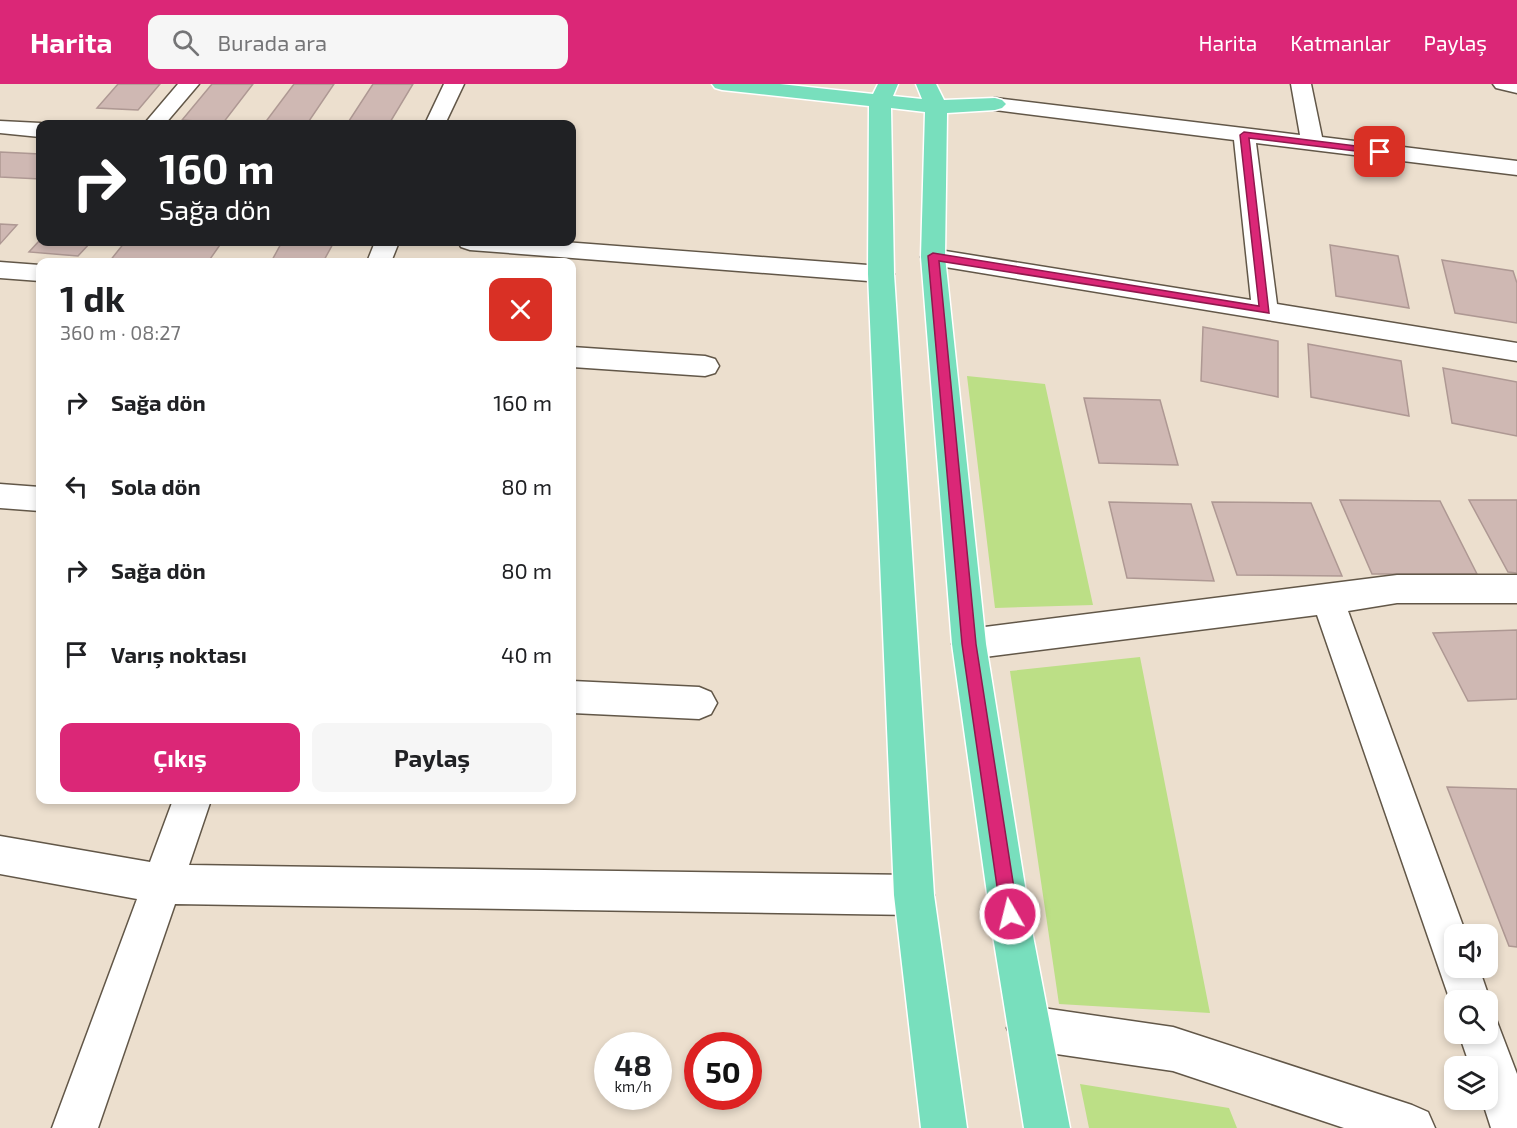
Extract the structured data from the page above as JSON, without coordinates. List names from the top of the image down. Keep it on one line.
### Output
{"page":{"header":"Harita","search":"Burada ara","nav":["Harita","Katmanlar","Paylaş"],"turn":["160 m","Sağa dön"],"heading":["1 dk","360 m · 08:27"],"list":[{"name":"Sağa dön","value":"160 m"},{"name":"Sola dön","value":"80 m"},{"name":"Sağa dön","value":"80 m"},{"name":"Varış noktası","value":"40 m"}],"buttons":["Çıkış","Paylaş"],"speed":"48 km/h","limit":"50"}}
